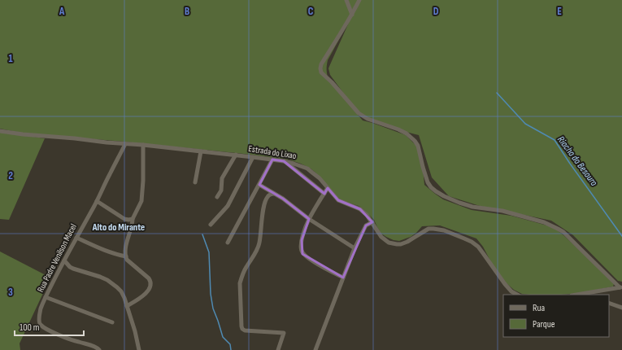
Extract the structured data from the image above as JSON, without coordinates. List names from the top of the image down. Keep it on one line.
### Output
{"streets":{"street":["Estrada do Lixao","Rua Padre Venilson Macel"]},"crossings":[["Estrada do Lixao","Rua Padre Venilson Macel"]],"districts":["Alto do Mirante"],"water":["Riacho do Besouro"],"legend":["Rua","Parque"],"scale_bar":"100 m","grid":{"columns":["A","B","C","D","E"],"rows":["1","2","3"]}}
